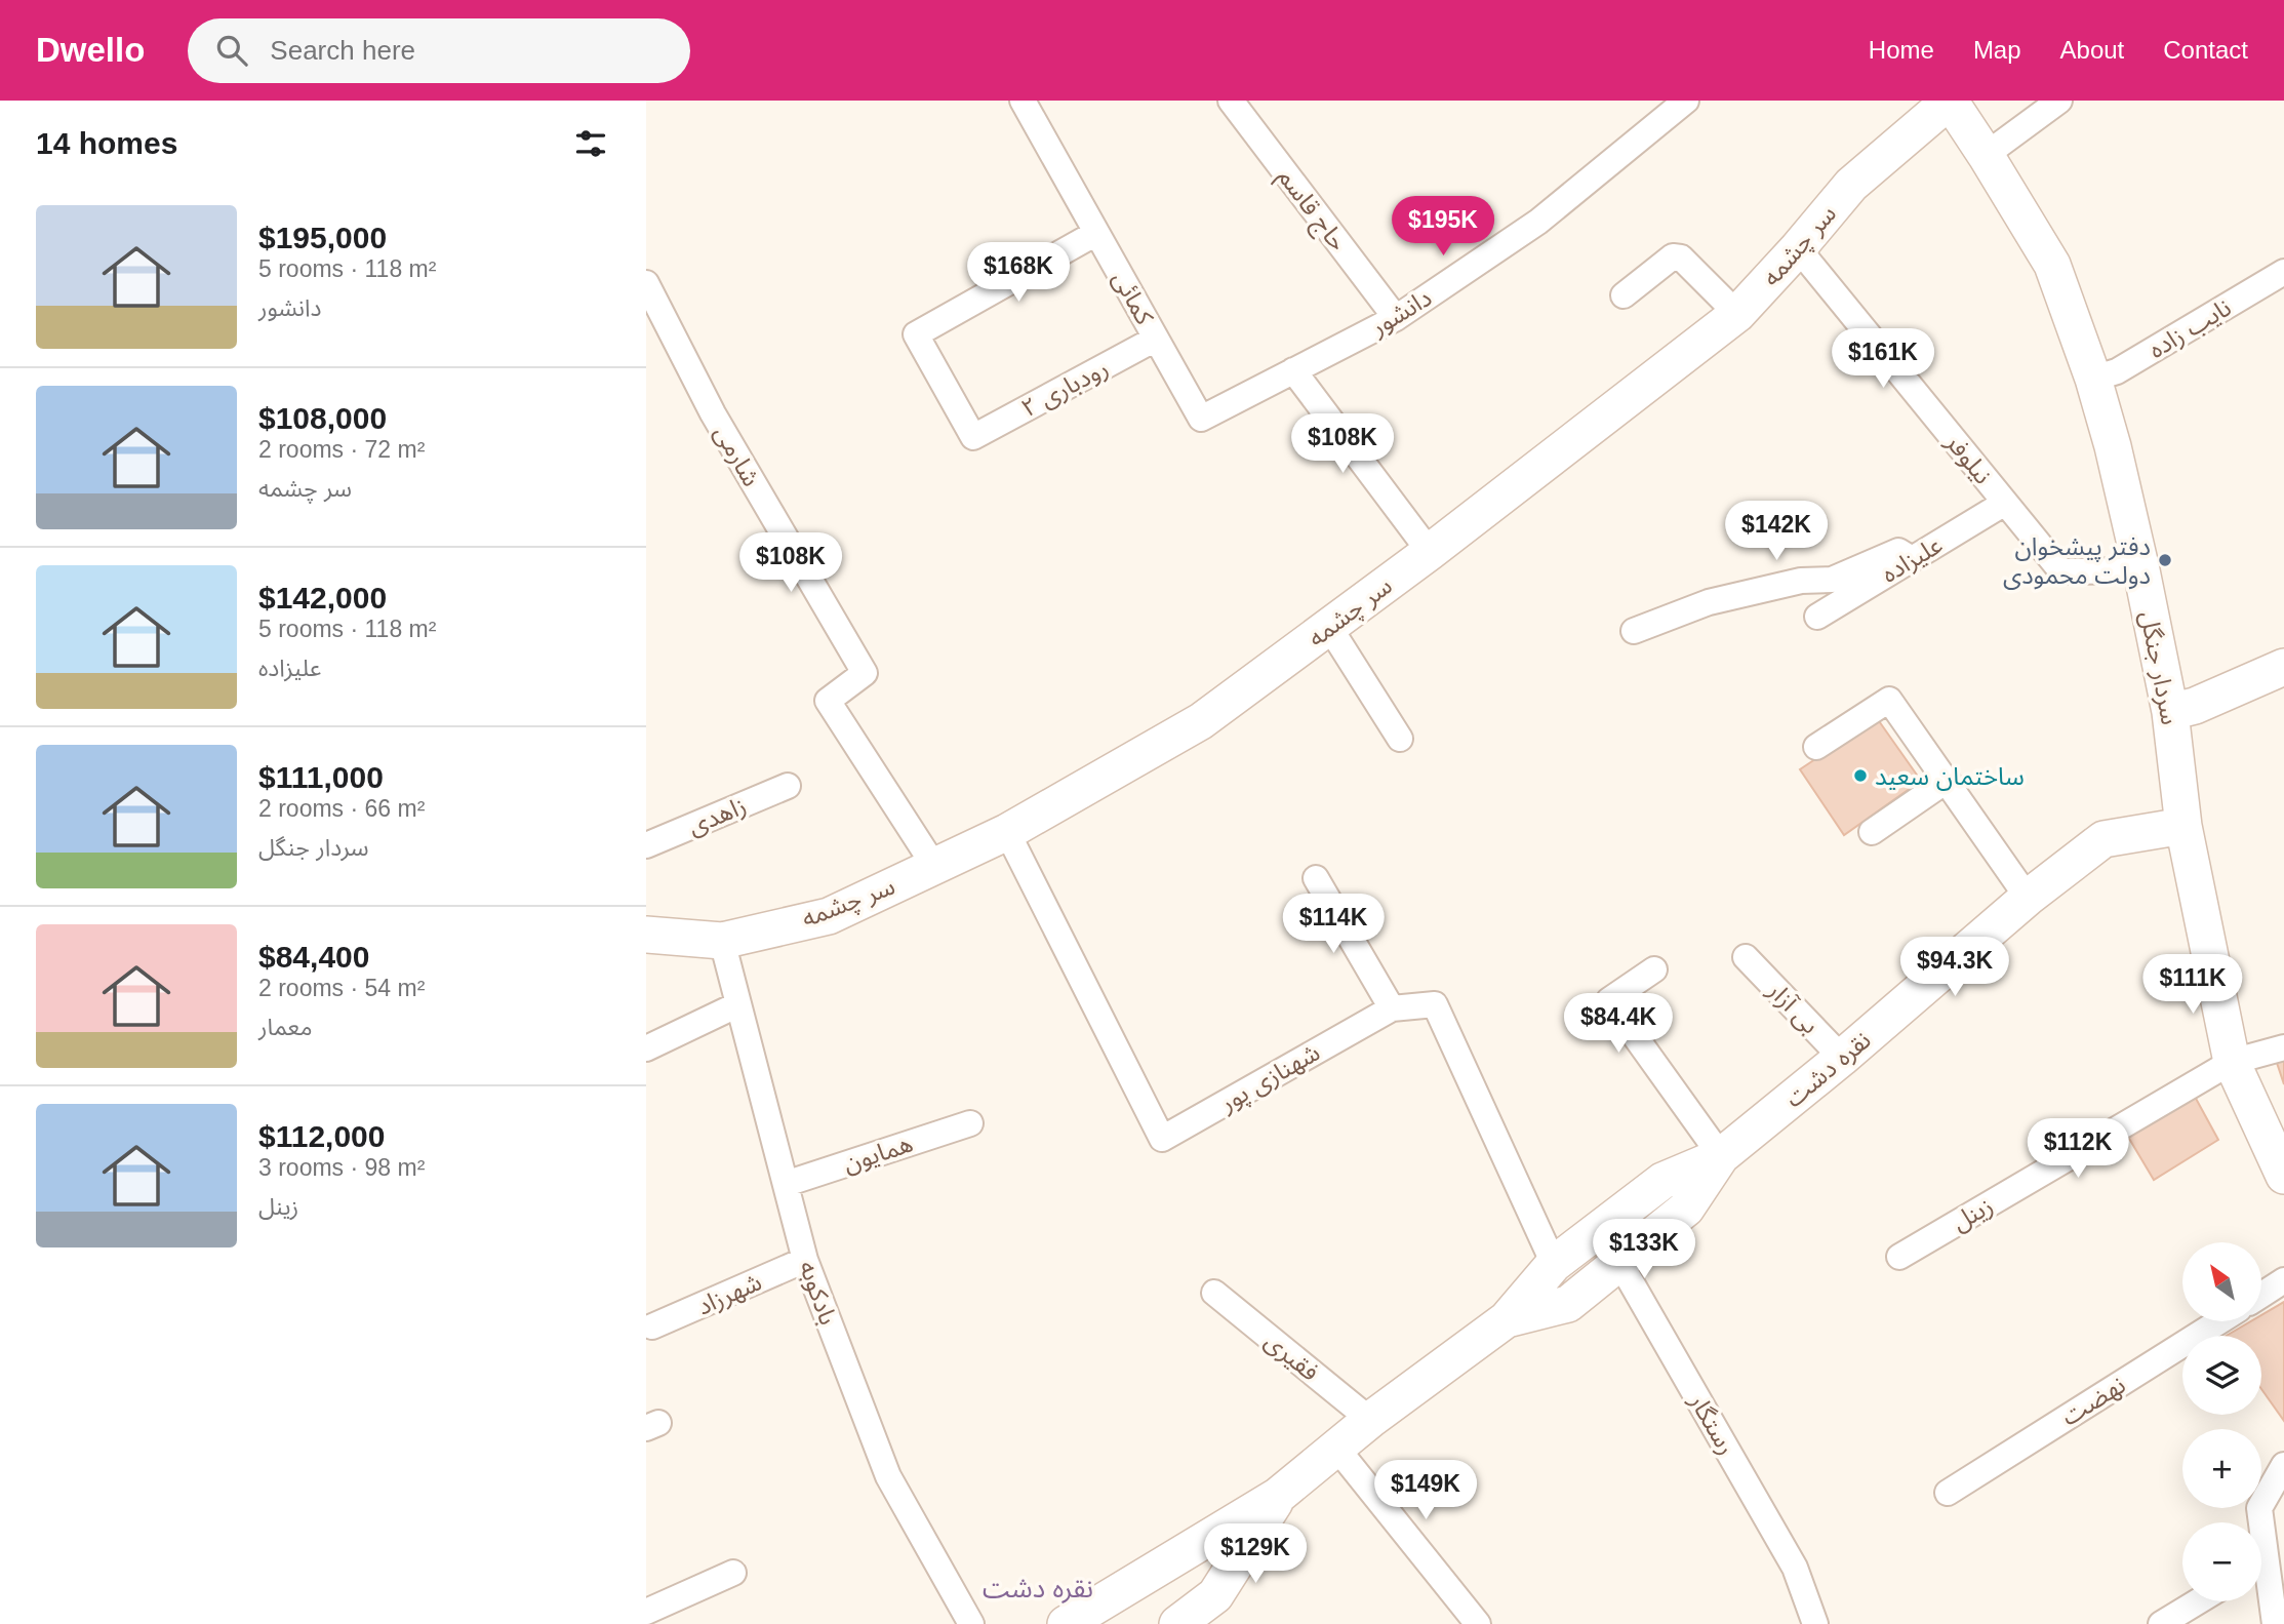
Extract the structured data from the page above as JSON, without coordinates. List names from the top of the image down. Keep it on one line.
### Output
{"streets":{"street":["حاج قاسم","سر چشمه","کمائی","دانشور","نایب زاده","رودباری ۲","شارمی","نیلوفر","علیزاده","سردار جنگل","زاهدی","بی آزار","نقره دشت","شهنازی پور","همایون","زینل","بادکوبه","شهرزاد","فقیری","نهضت","رستگار"]},"crossings":[["حاج قاسم","دانشور"],["سر چشمه","شارمی"],["سر چشمه","نیلوفر"],["سر چشمه","سردار جنگل"],["سر چشمه","شهنازی پور"],["سر چشمه","بادکوبه"],["کمائی","دانشور"],["کمائی","رودباری ۲"],["نایب زاده","سردار جنگل"],["نیلوفر","علیزاده"],["نیلوفر","سردار جنگل"],["سردار جنگل","نقره دشت"],["سردار جنگل","زینل"],["بی آزار","نقره دشت"],["نقره دشت","شهنازی پور"],["نقره دشت","فقیری"],["نقره دشت","رستگار"],["همایون","بادکوبه"],["بادکوبه","شهرزاد"]],"districts":["نقره دشت"],"places":["دفتر پیشخوان دولت محمودی","ساختمان سعید"],"north":"top left","page":{"header":"Dwello","search":"Search here","nav":["Home","Map","About","Contact"],"heading":"14 homes","list":[{"name":"$195,000","note":"5 rooms · 118 m² · دانشور"},{"name":"$108,000","note":"2 rooms · 72 m² · سر چشمه"},{"name":"$142,000","note":"5 rooms · 118 m² · علیزاده"},{"name":"$111,000","note":"2 rooms · 66 m² · سردار جنگل"},{"name":"$84,400","note":"2 rooms · 54 m² · معمار"},{"name":"$112,000","note":"3 rooms · 98 m² · زینل"}],"price":["$195K","$168K","$161K","$108K","$142K","$108K","$114K","$94.3K","$111K","$84.4K","$112K","$133K","$149K","$129K"],"map_buttons":["+","−"]}}
